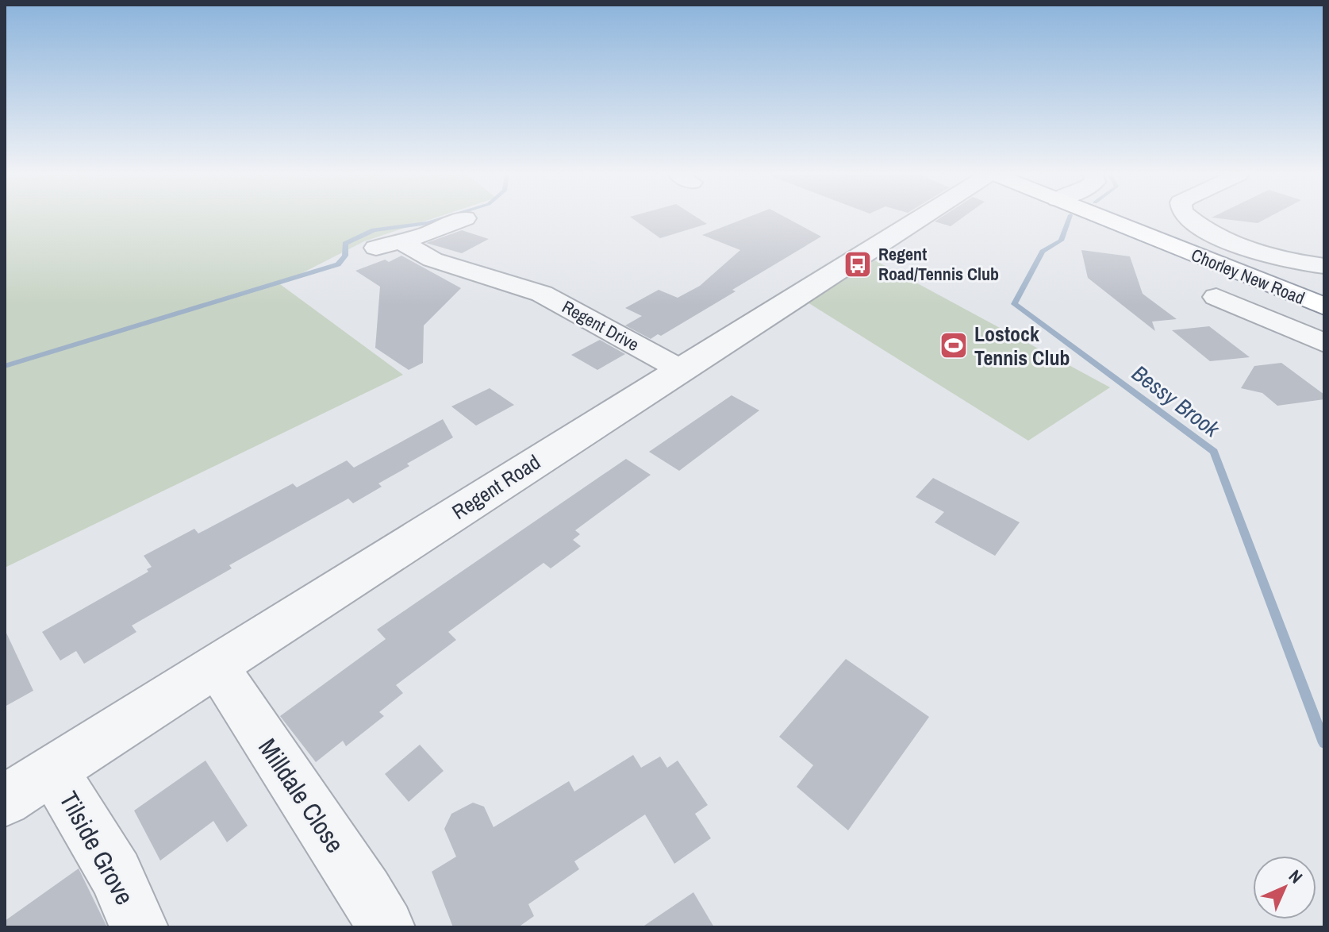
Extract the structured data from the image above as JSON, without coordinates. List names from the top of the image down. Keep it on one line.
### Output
{"streets":{"highway":["Chorley New Road"],"street":["Regent Drive","Regent Road","Milldale Close","Tilside Grove"]},"crossings":[["Regent Drive","Regent Road"],["Regent Road","Milldale Close"],["Regent Road","Tilside Grove"]],"water":["Bessy Brook"],"places":{"bus stop":["Regent Road/Tennis Club"],"sports":["Lostock Tennis Club"]},"north":"top right"}
